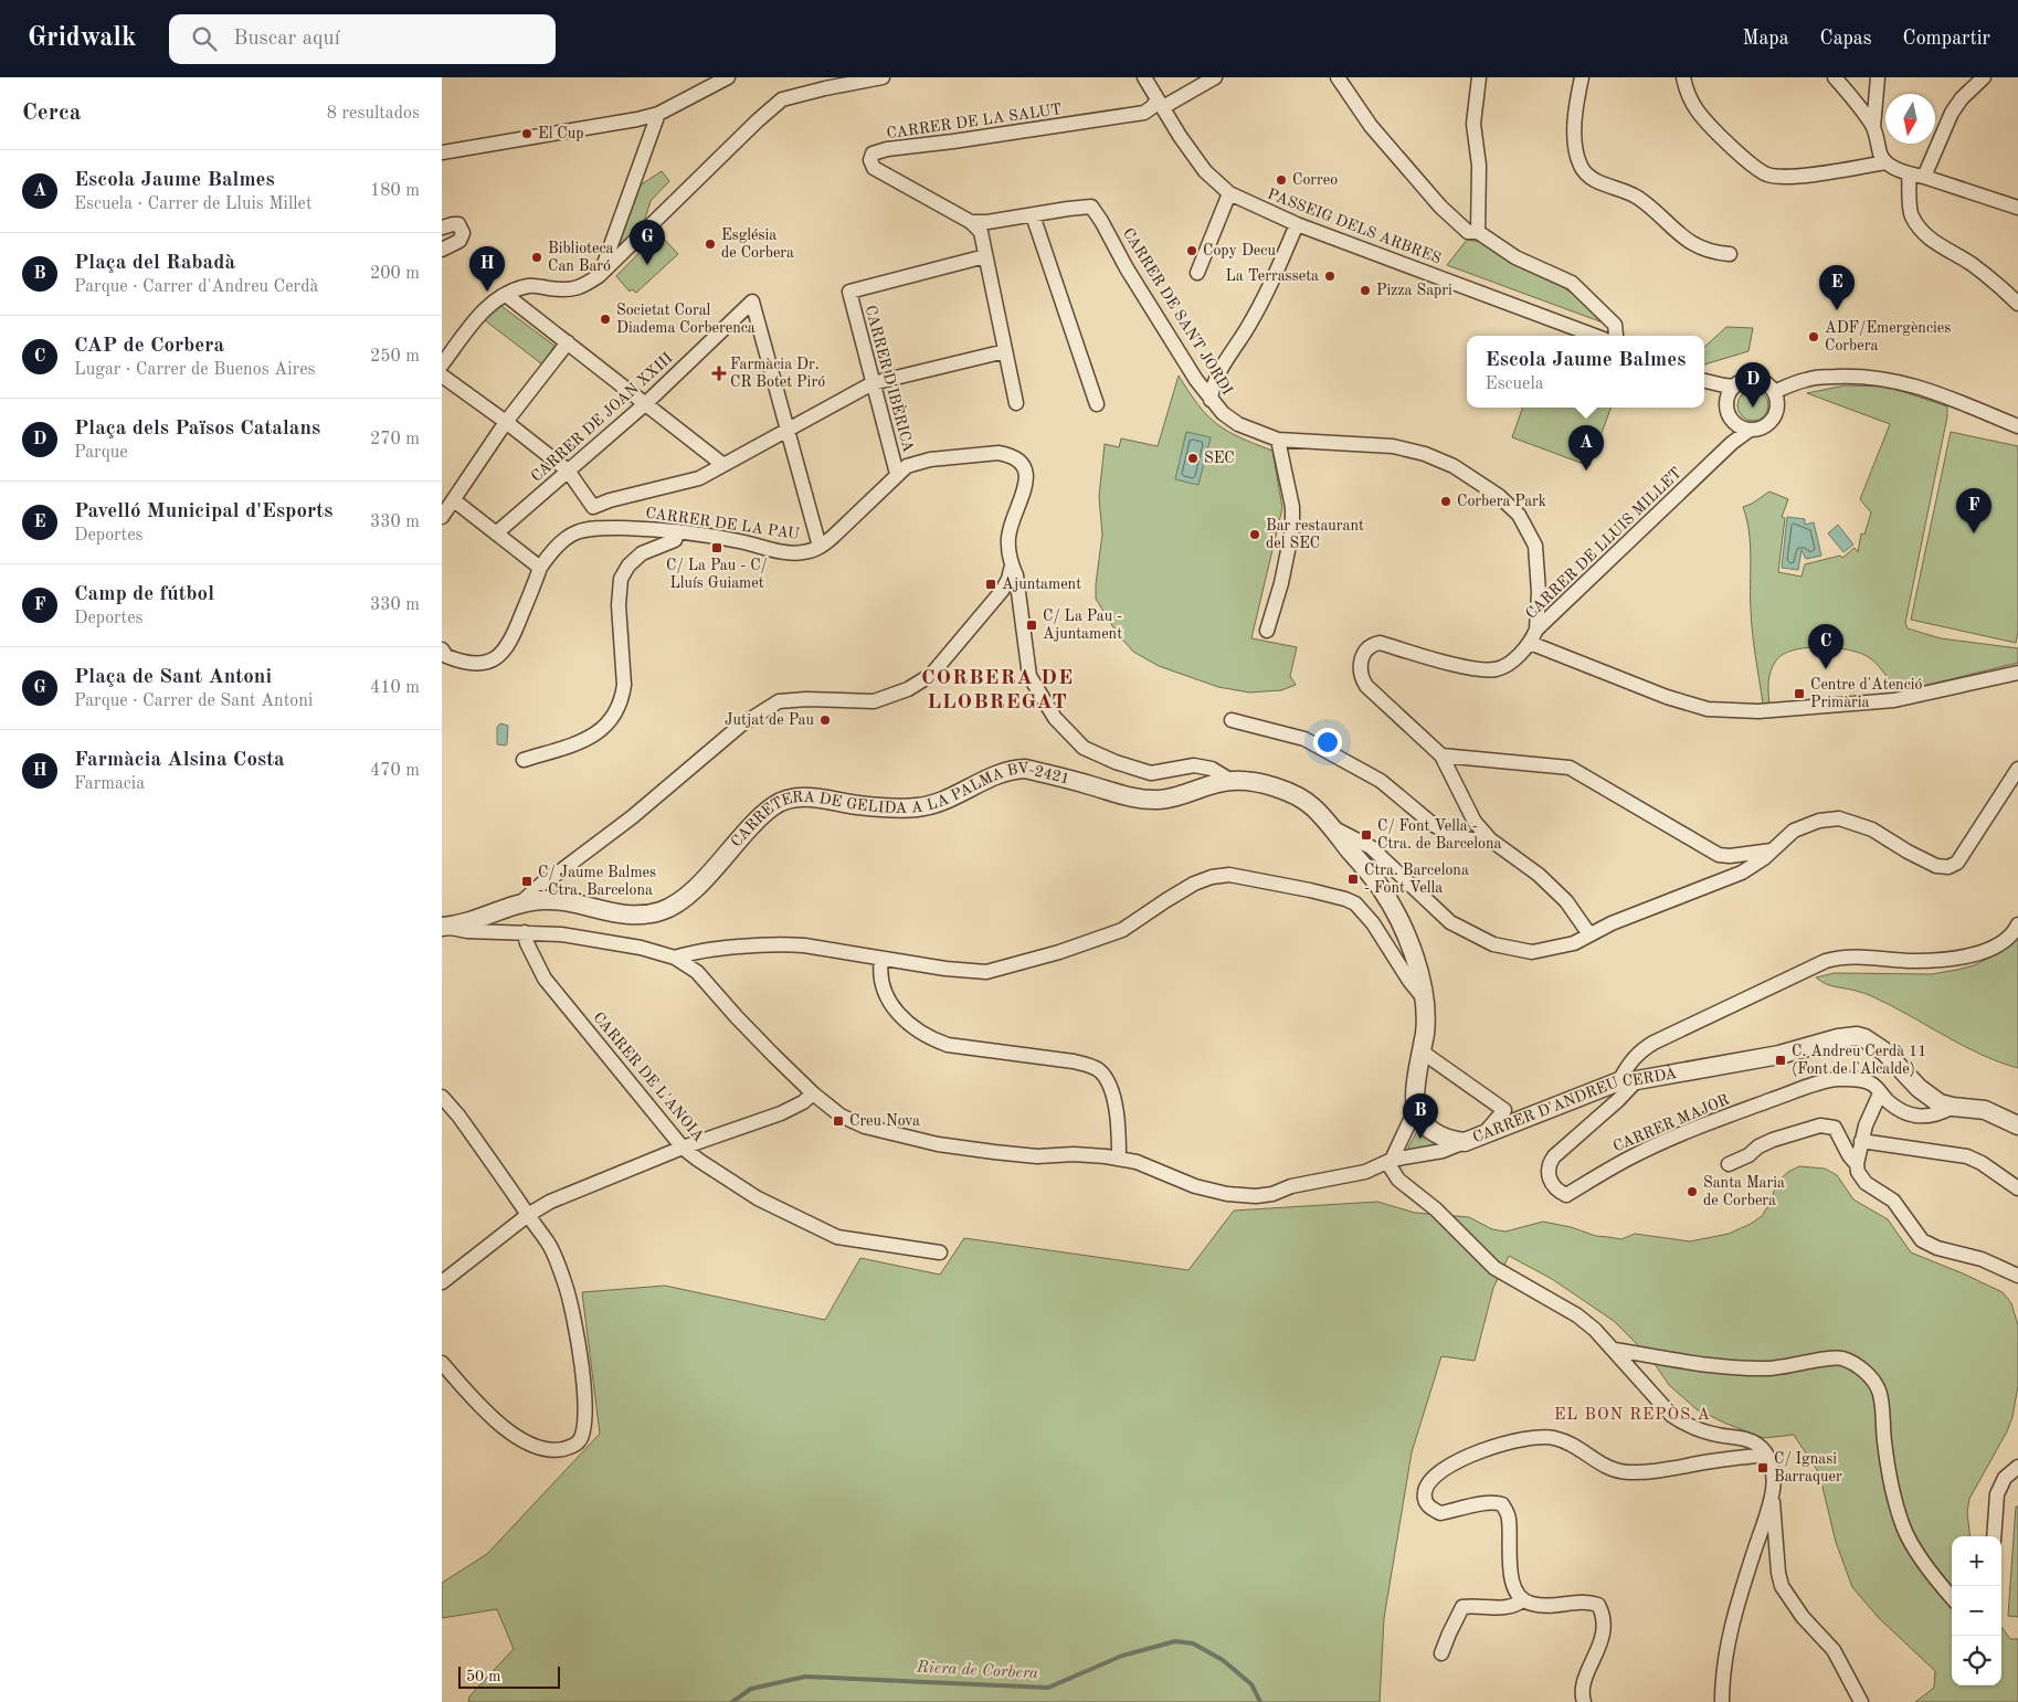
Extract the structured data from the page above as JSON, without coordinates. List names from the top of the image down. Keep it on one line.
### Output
{"streets":{"street":["CARRER DE LA SALUT","PASSEIG DELS ARBRES","CARRER DE SANT JORDI","CARRER D'IBÈRICA","CARRER DE JOAN XXIII","CARRER DE LA PAU","CARRER DE LLUIS MILLET","CARRETERA DE GELIDA A LA PALMA BV-2421","CARRER DE L'ANOIA","CARRER D'ANDREU CERDÀ","CARRER MAJOR"]},"crossings":[["CARRER DE LA SALUT","PASSEIG DELS ARBRES"],["CARRER DE LA SALUT","CARRER DE SANT JORDI"],["CARRER DE SANT JORDI","CARRER DE LLUIS MILLET"],["CARRER D'IBÈRICA","CARRER DE LA PAU"],["CARRER DE LA PAU","CARRETERA DE GELIDA A LA PALMA BV-2421"],["CARRER D'ANDREU CERDÀ","CARRER MAJOR"]],"districts":["CORBERA DE LLOBREGAT","EL BON REPÒS A"],"water":["Riera de Corbera"],"places":{"other":["El Cup","Correo","Església de Corbera","Copy Decu","Biblioteca Can Baró","La Terrasseta","Pizza Sapri","Societat Coral Diadema Corberenca","ADF/Emergències Corbera","SEC","Corbera Park","Bar restaurant del SEC","Jutjat de Pau","Santa Maria de Corbera"],"health":["Farmàcia Dr. CR Botet Piró"],"transit":["C/ La Pau - C/ Lluís Guiamet","Ajuntament","C/ La Pau - Ajuntament","Centre d'Atenció Primària","C/ Font Vella - Ctra. de Barcelona","Ctra. Barcelona - Font Vella","C/ Jaume Balmes - Ctra. Barcelona","C. Andreu Cerdà 11 (Font de l'Alcalde)","Creu Nova","C/ Ignasi Barraquer"]},"scale_bar":"50 m","north":"bottom","page":{"header":"Gridwalk","search":"Buscar aquí","nav":["Mapa","Capas","Compartir"],"heading":["Cerca","8 resultados"],"list":[{"mark":"A","name":"Escola Jaume Balmes","note":"Escuela · Carrer de Lluis Millet","value":"180 m"},{"mark":"B","name":"Plaça del Rabadà","note":"Parque · Carrer d'Andreu Cerdà","value":"200 m"},{"mark":"C","name":"CAP de Corbera","note":"Lugar · Carrer de Buenos Aires","value":"250 m"},{"mark":"D","name":"Plaça dels Països Catalans","note":"Parque","value":"270 m"},{"mark":"E","name":"Pavelló Municipal d'Esports","note":"Deportes","value":"330 m"},{"mark":"F","name":"Camp de fútbol","note":"Deportes","value":"330 m"},{"mark":"G","name":"Plaça de Sant Antoni","note":"Parque · Carrer de Sant Antoni","value":"410 m"},{"mark":"H","name":"Farmàcia Alsina Costa","note":"Farmacia","value":"470 m"}],"pins":["G","H","E","D","A","F","C","B"],"popup":["Escola Jaume Balmes","Escuela"],"map_buttons":["+","−"],"scale":"50 m"}}
